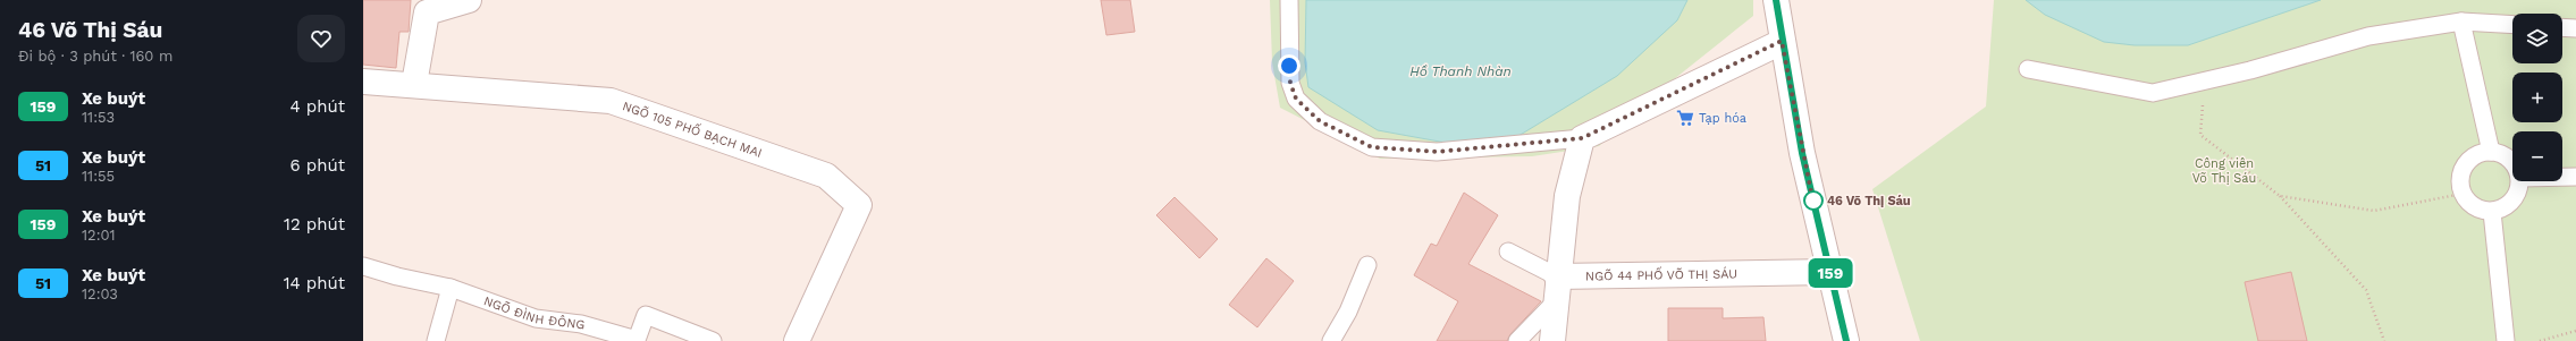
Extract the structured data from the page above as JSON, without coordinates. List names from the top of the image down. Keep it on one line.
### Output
{"streets":{"street":["NGÕ 105 PHỐ BẠCH MAI","NGÕ 44 PHỐ VÕ THỊ SÁU"],"lane":["NGÕ ĐÌNH ĐÔNG"]},"water":["Hồ Thanh Nhàn"],"parks":["Công viên Võ Thị Sáu"],"places":{"supermarket":["Tạp hóa"],"other":["46 Võ Thị Sáu"]},"lines":["bus line 159"],"page":{"heading":["46 Võ Thị Sáu","Đi bộ · 3 phút · 160 m"],"on_map":"159","map_buttons":["+","−"],"list":[{"mark":"159","name":"Xe buýt","note":"11:53","value":"4 phút"},{"mark":"51","name":"Xe buýt","note":"11:55","value":"6 phút"},{"mark":"159","name":"Xe buýt","note":"12:01","value":"12 phút"},{"mark":"51","name":"Xe buýt","note":"12:03","value":"14 phút"}]}}
